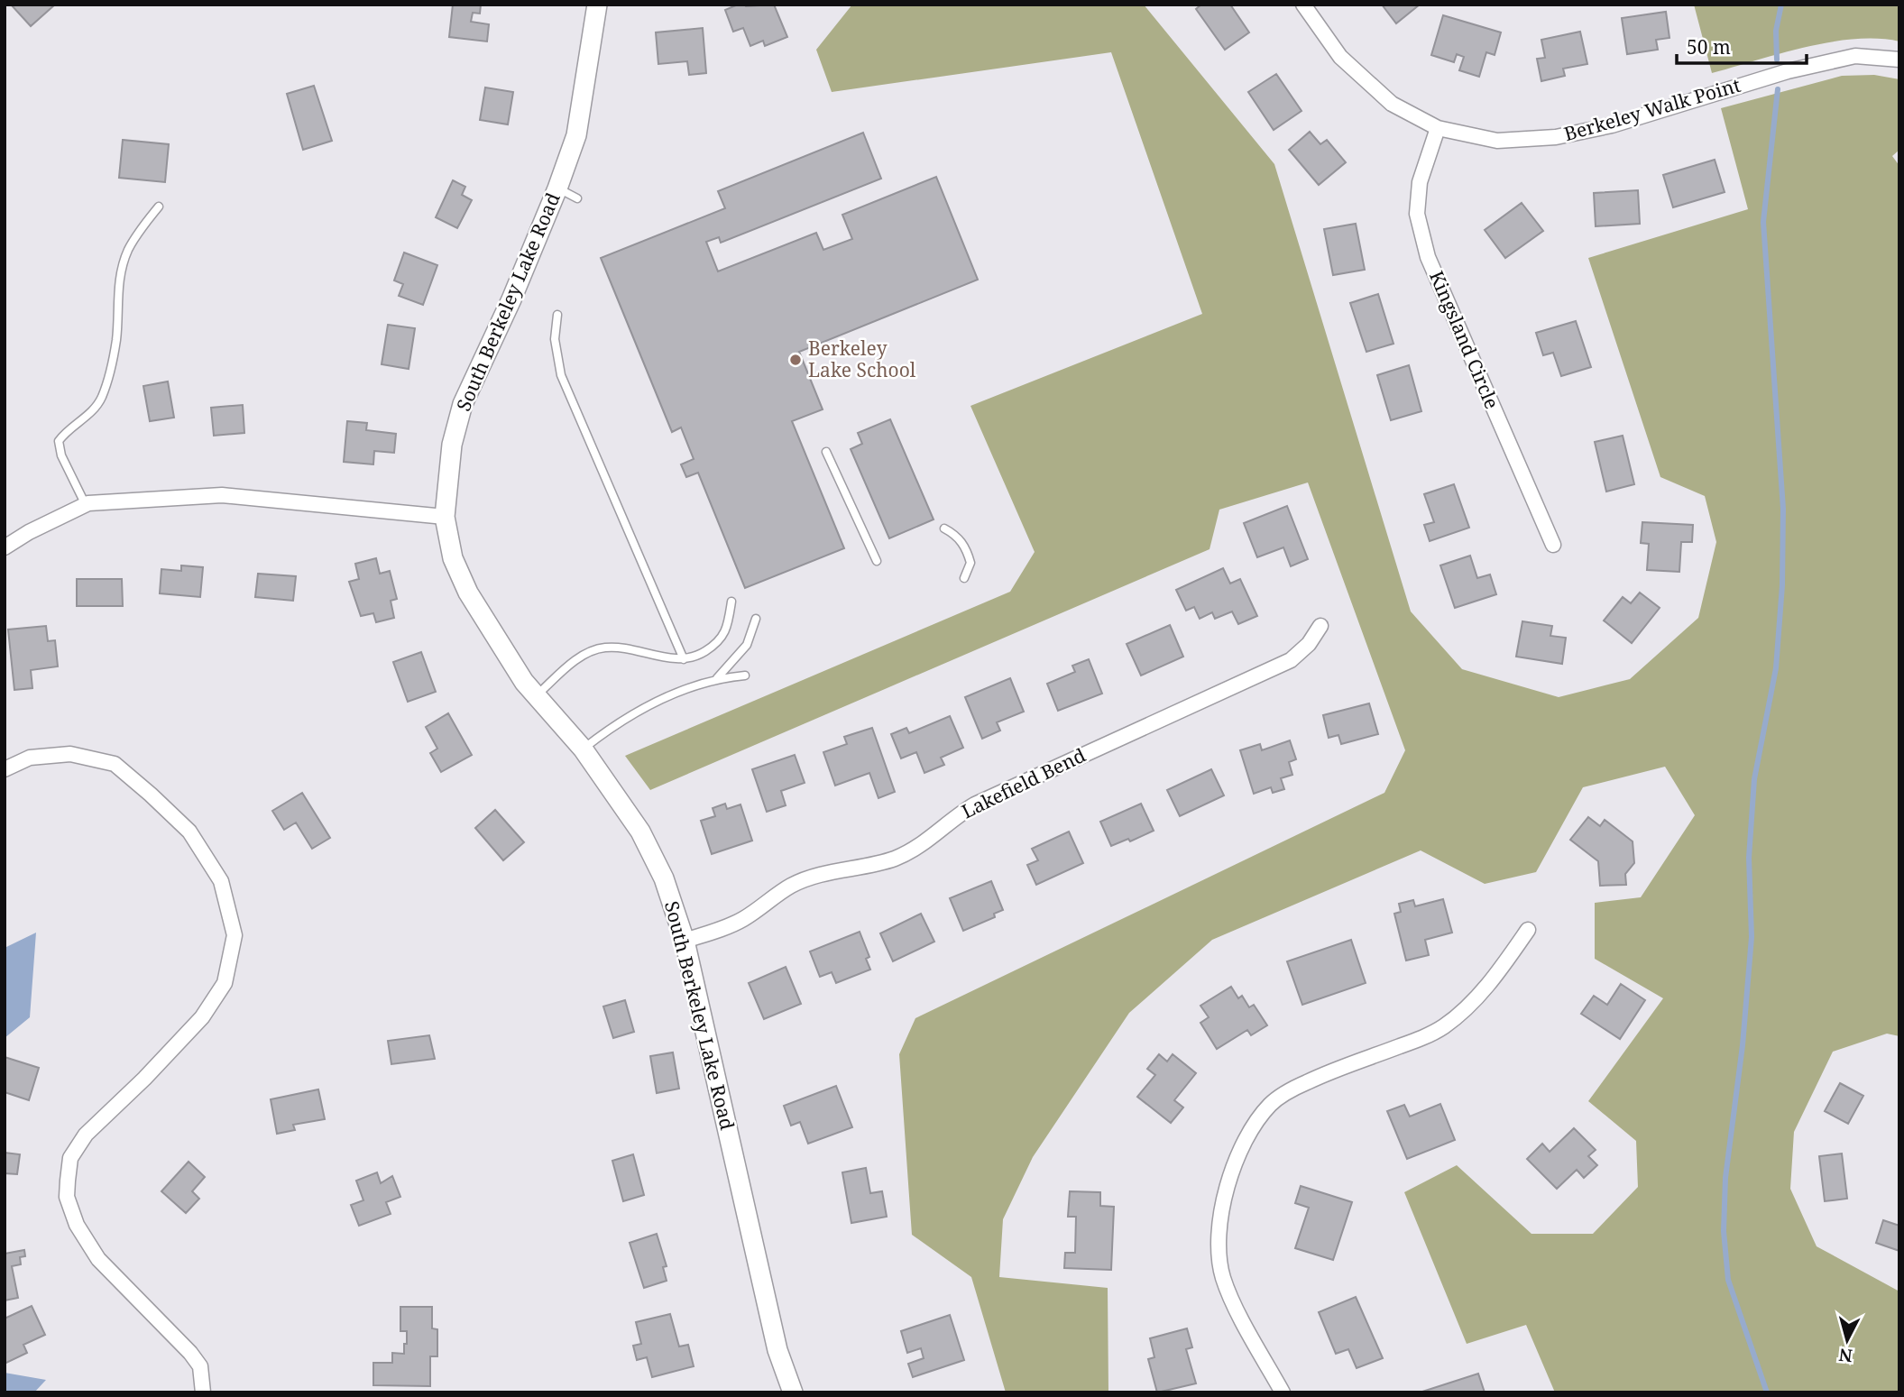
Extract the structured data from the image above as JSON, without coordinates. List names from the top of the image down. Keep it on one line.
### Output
{"streets":{"street":["Berkeley Walk Point","South Berkeley Lake Road","Kingsland Circle","Lakefield Bend"]},"crossings":[["Berkeley Walk Point","Kingsland Circle"],["South Berkeley Lake Road","Lakefield Bend"]],"places":["Berkeley Lake School"],"scale_bar":"50 m","north":"bottom"}
